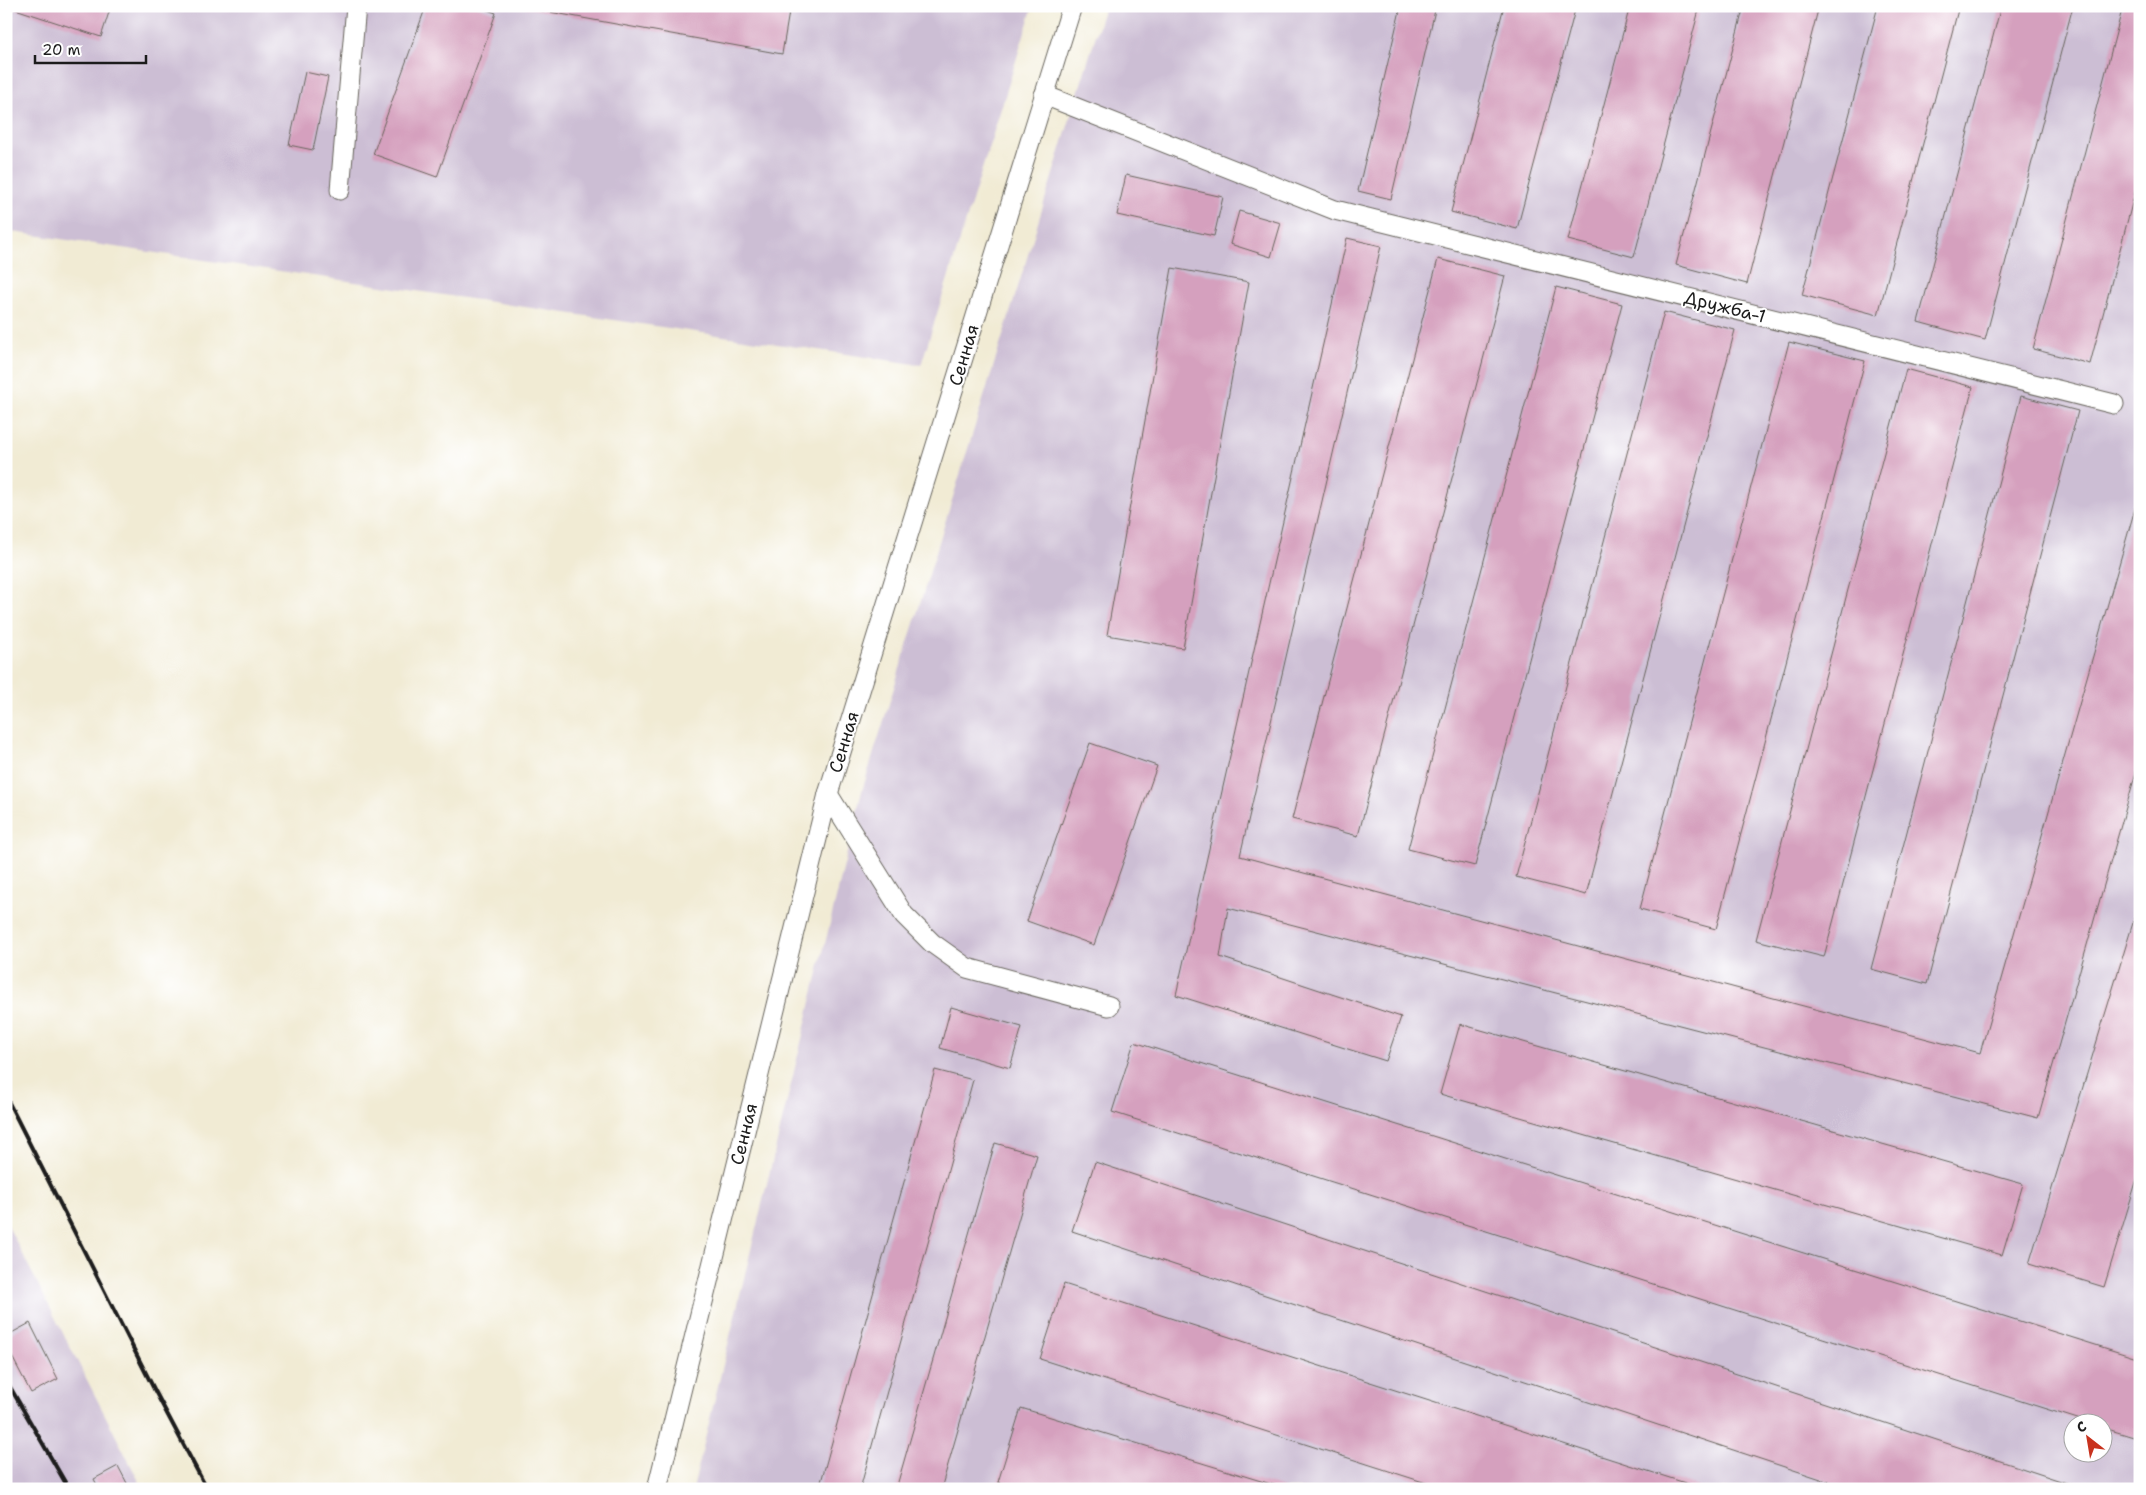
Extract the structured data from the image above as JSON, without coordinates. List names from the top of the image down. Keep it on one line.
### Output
{"streets":{"lane":["Дружба-1","Сенная"]},"crossings":[["Дружба-1","Сенная"]],"scale_bar":"20 m","north":"top left"}
